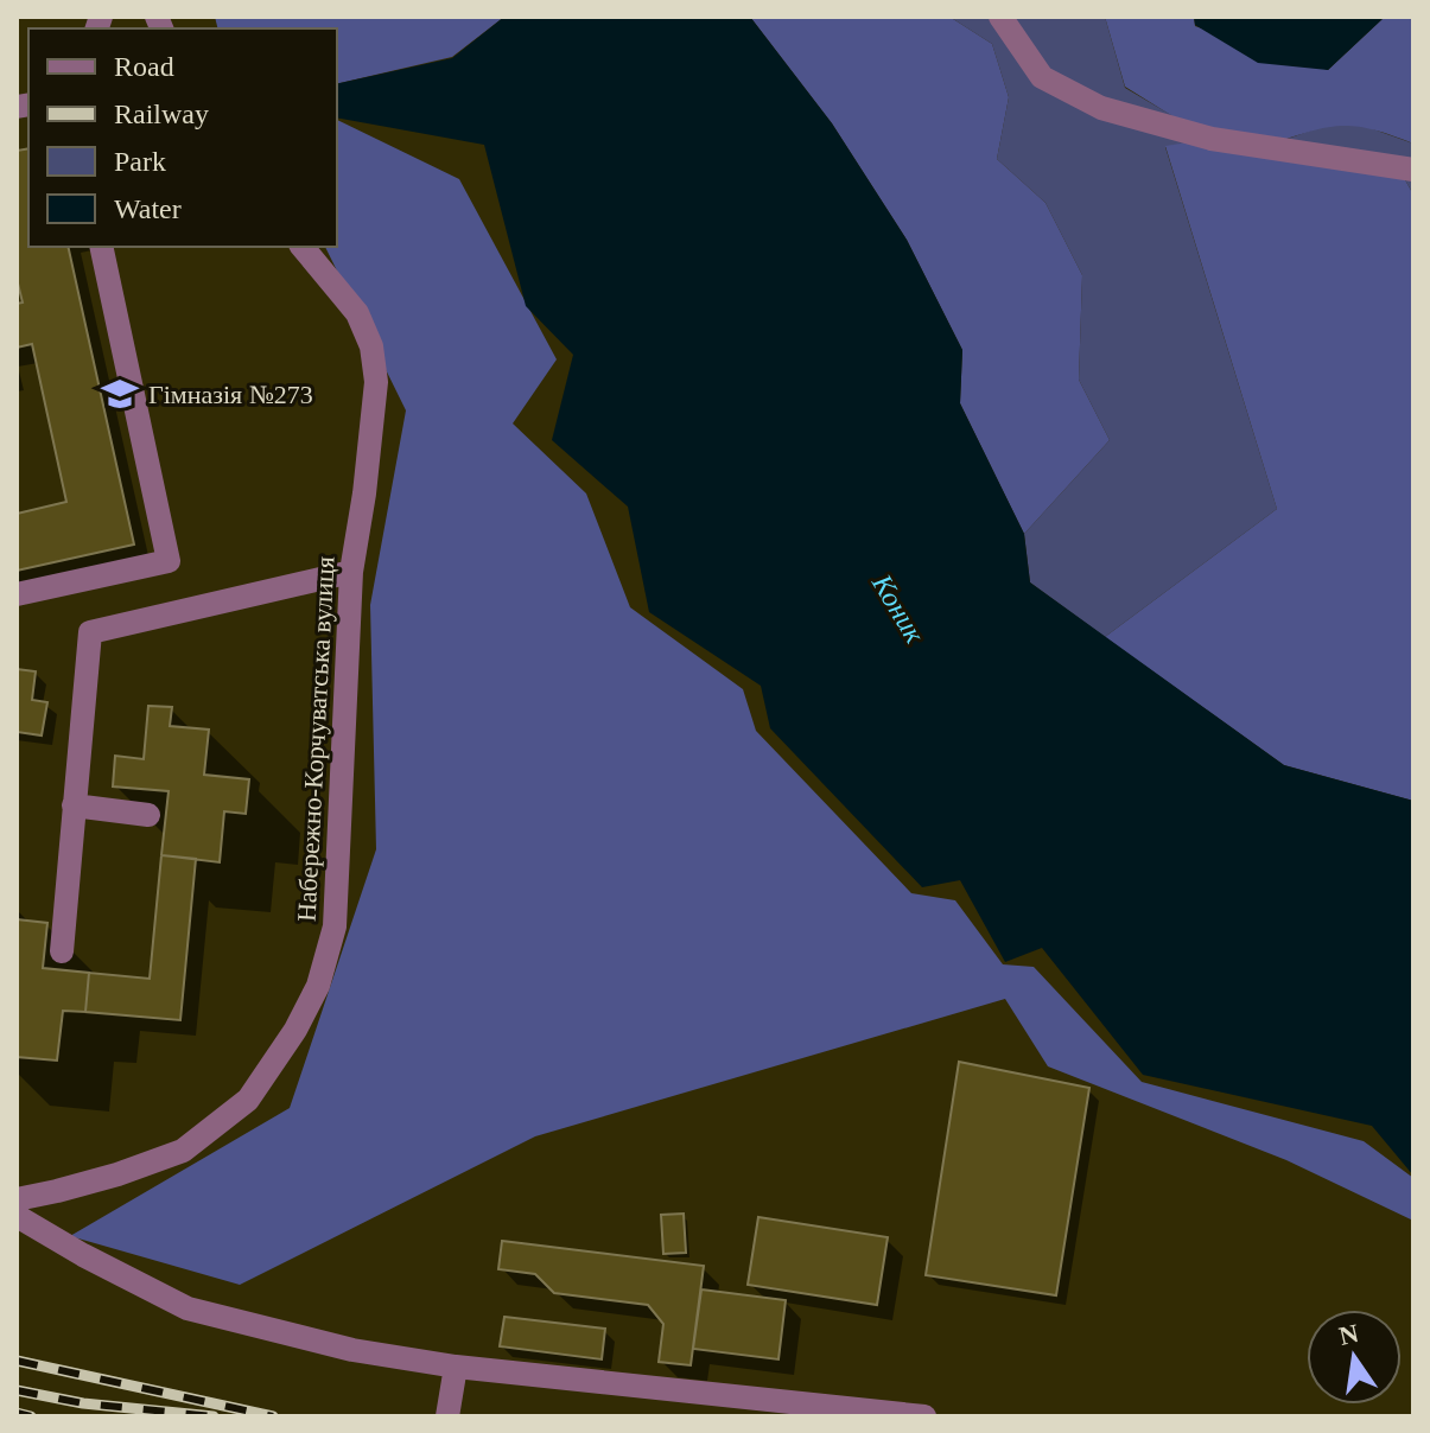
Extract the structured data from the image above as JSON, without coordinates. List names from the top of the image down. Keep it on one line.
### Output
{"streets":{"street":["Набережно-Корчуватська вулиця"]},"water":["Коник"],"places":{"school or university":["Гімназія №273"]},"legend":["Road","Railway","Park","Water"],"north":"top"}
